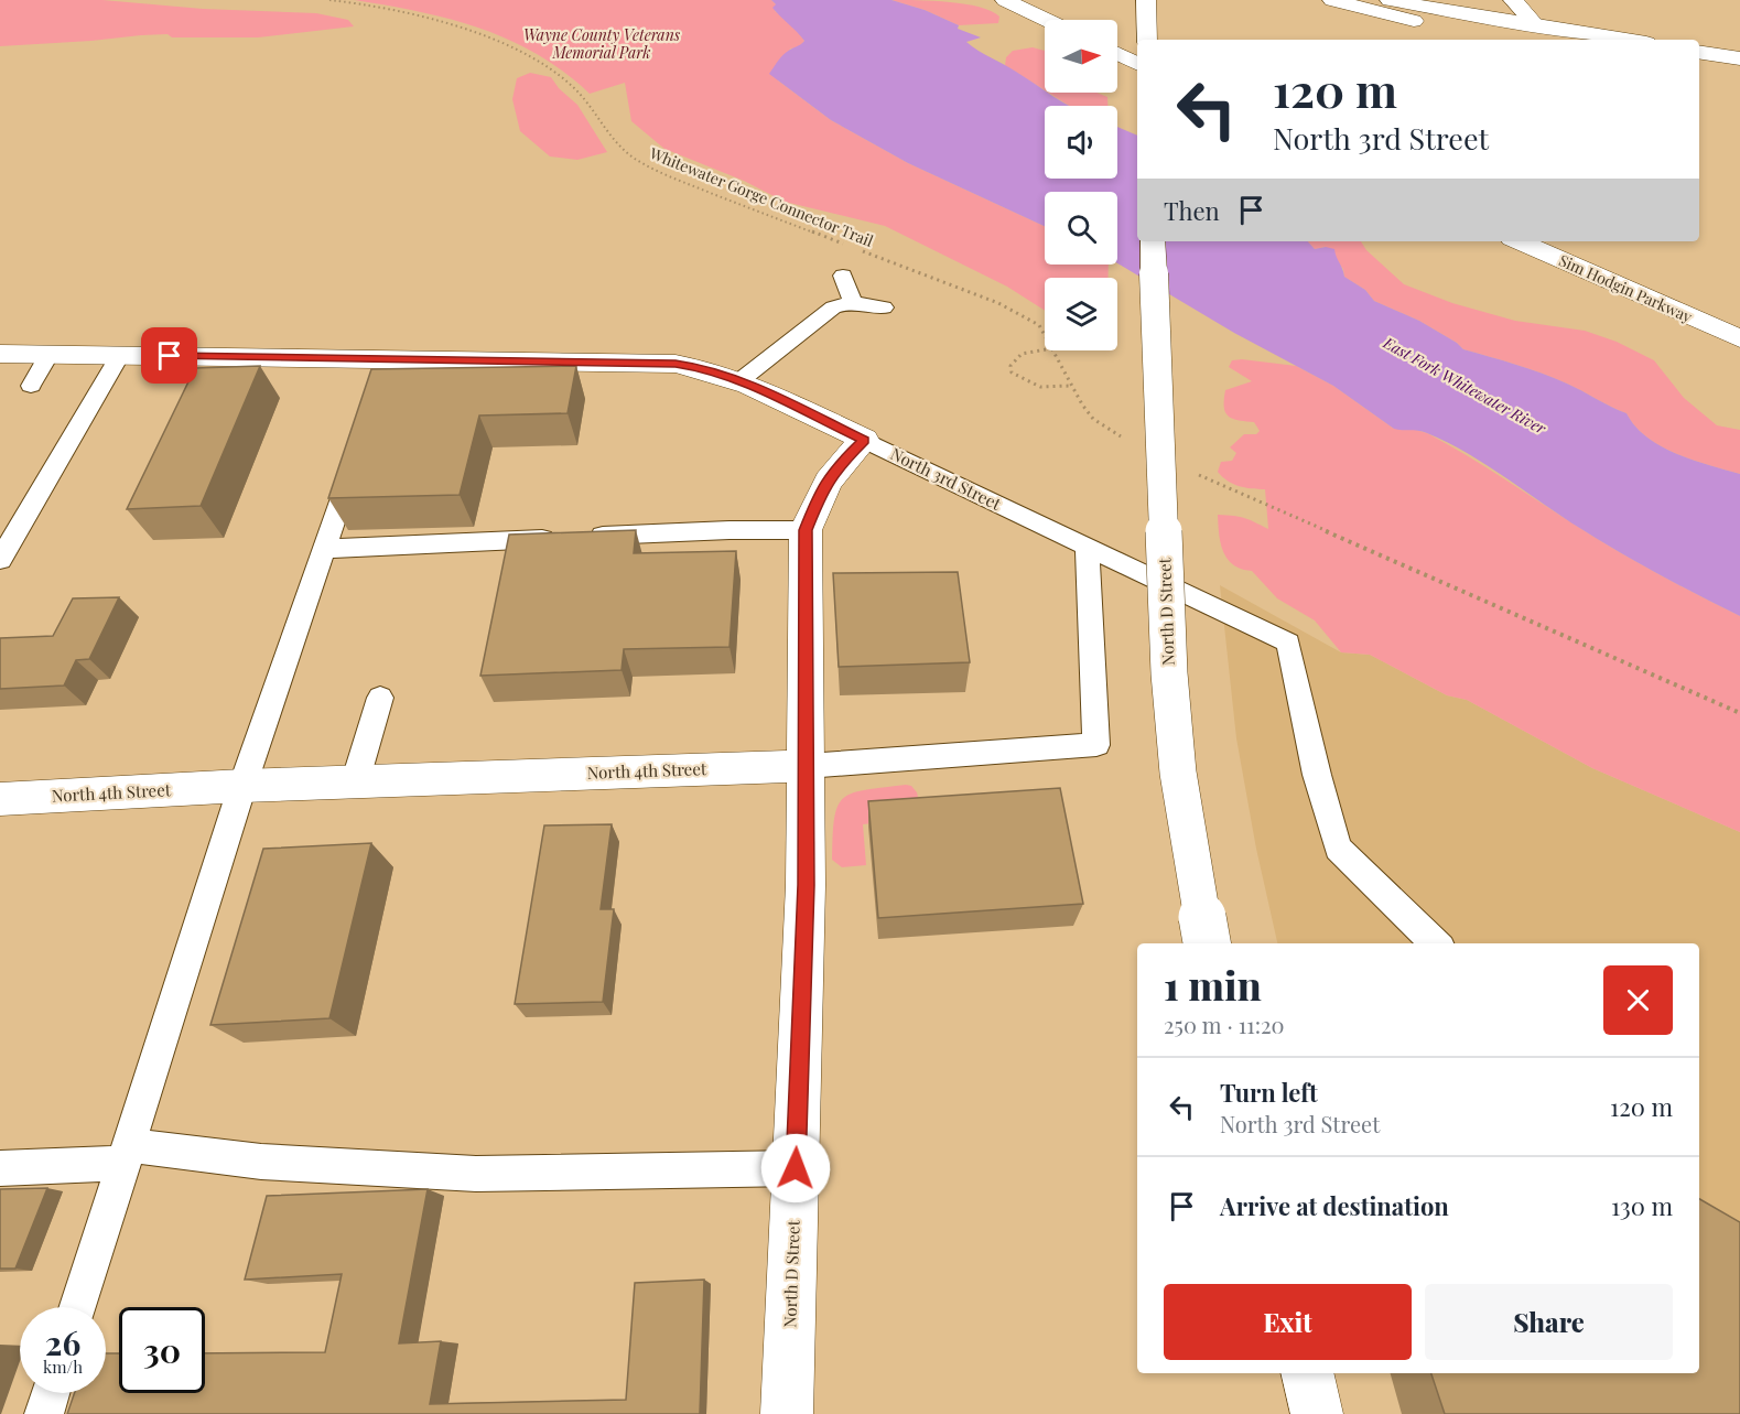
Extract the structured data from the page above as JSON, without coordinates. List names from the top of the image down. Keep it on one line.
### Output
{"streets":{"street":["Sim Hodgin Parkway","North 3rd Street","North D Street","North 4th Street"],"path":["Whitewater Gorge Connector Trail"]},"crossings":[["North 3rd Street","North D Street"],["North 3rd Street","North 4th Street"],["North D Street","North 4th Street"]],"water":["East Fork Whitewater River"],"parks":["Wayne County Veterans Memorial Park"],"north":"right","page":{"turn":["120 m","North 3rd Street"],"then":"Then","heading":["1 min","250 m · 11:20"],"list":[{"name":"Turn left","note":"North 3rd Street","value":"120 m"},{"name":"Arrive at destination","value":"130 m"}],"buttons":["Exit","Share"],"speed":"26 km/h","limit":"30"}}
